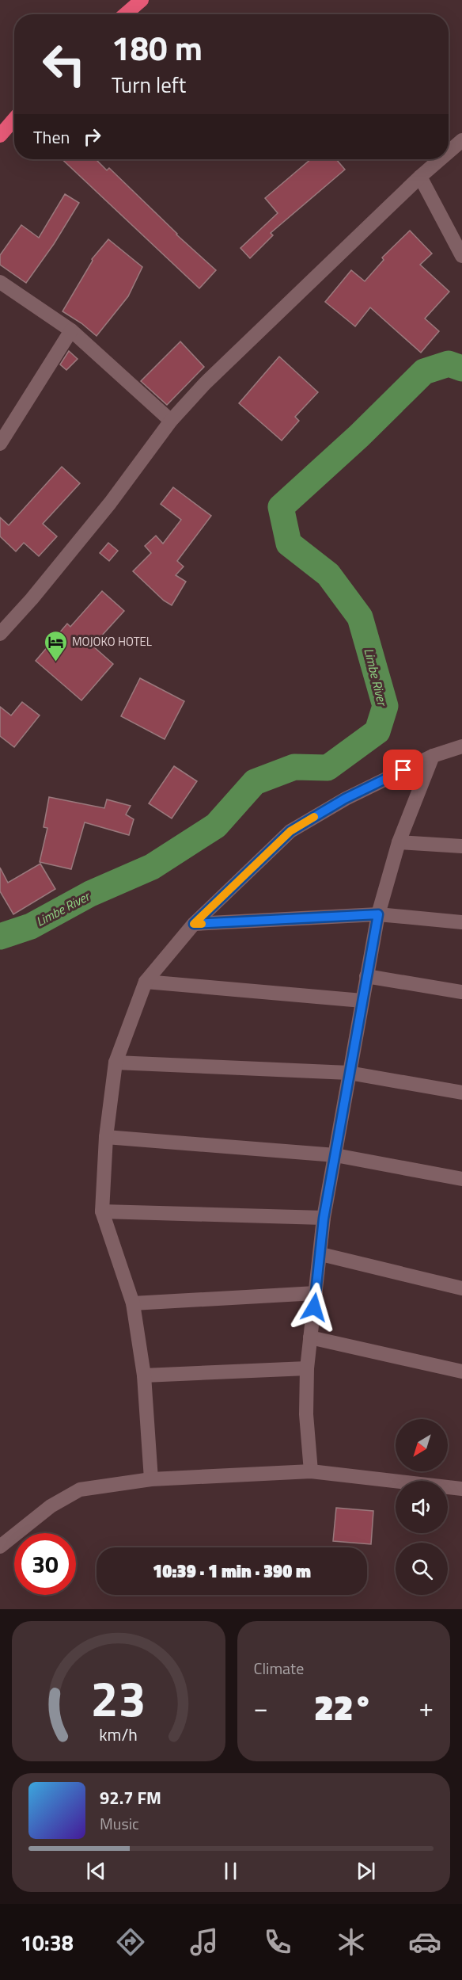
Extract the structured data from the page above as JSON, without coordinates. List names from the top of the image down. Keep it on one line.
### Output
{"water":["Limbe River"],"places":{"hotel":["MOJOKO HOTEL"]},"north":"bottom left","page":{"turn":["180 m","Turn left"],"then":"Then","limit":"30","trip":"10:39 · 1 min · 390 m","tile":"Climate","heat":["−","22°","+"],"song":["92.7 FM","Music"],"tabs":"10:38","gauge":["23","km/h"]}}
